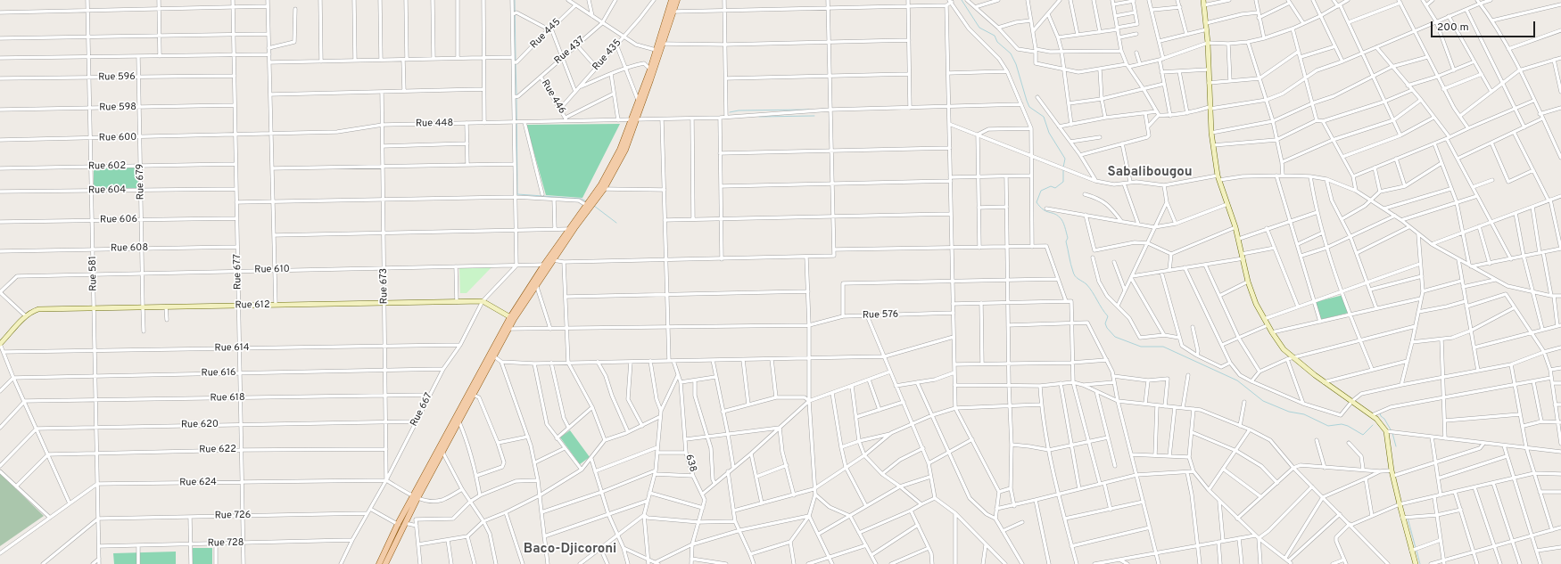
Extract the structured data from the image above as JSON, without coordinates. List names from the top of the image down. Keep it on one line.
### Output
{"streets":{"main road":["Rue 612"],"street":["Rue 445","Rue 437","Rue 435","Rue 596","Rue 446","Rue 598","Rue 448","Rue 600","Rue 602","Rue 679","Rue 604","Rue 606","Rue 608","Rue 610","Rue 677","Rue 581","Rue 673","Rue 576","Rue 614","Rue 616","Rue 618","Rue 667","Rue 620","Rue 622","638","Rue 624","Rue 726","Rue 728"]},"crossings":[["Rue 437","Rue 446"],["Rue 435","Rue 446"],["Rue 596","Rue 679"],["Rue 596","Rue 677"],["Rue 596","Rue 581"],["Rue 446","Rue 448"],["Rue 598","Rue 679"],["Rue 598","Rue 677"],["Rue 598","Rue 581"],["Rue 448","Rue 600"],["Rue 448","Rue 677"],["Rue 448","Rue 673"],["Rue 600","Rue 679"],["Rue 600","Rue 677"],["Rue 600","Rue 581"],["Rue 602","Rue 679"],["Rue 602","Rue 677"],["Rue 602","Rue 581"],["Rue 679","Rue 604"],["Rue 679","Rue 606"],["Rue 679","Rue 608"],["Rue 679","Rue 610"],["Rue 679","Rue 612"],["Rue 604","Rue 677"],["Rue 604","Rue 581"],["Rue 606","Rue 677"],["Rue 606","Rue 581"],["Rue 608","Rue 677"],["Rue 608","Rue 581"],["Rue 610","Rue 677"],["Rue 610","Rue 581"],["Rue 610","Rue 673"],["Rue 610","Rue 667"],["Rue 677","Rue 612"],["Rue 677","Rue 614"],["Rue 677","Rue 616"],["Rue 677","Rue 618"],["Rue 677","Rue 620"],["Rue 677","Rue 622"],["Rue 677","Rue 624"],["Rue 677","Rue 726"],["Rue 677","Rue 728"],["Rue 581","Rue 612"],["Rue 581","Rue 614"],["Rue 581","Rue 616"],["Rue 581","Rue 618"],["Rue 581","Rue 620"],["Rue 581","Rue 622"],["Rue 581","Rue 624"],["Rue 581","Rue 726"],["Rue 581","Rue 728"],["Rue 673","Rue 612"],["Rue 673","Rue 614"],["Rue 673","Rue 616"],["Rue 673","Rue 618"],["Rue 673","Rue 667"],["Rue 673","Rue 620"],["Rue 673","Rue 622"],["Rue 673","Rue 624"],["Rue 612","Rue 667"],["Rue 614","Rue 667"],["Rue 616","Rue 667"],["Rue 618","Rue 667"],["Rue 667","Rue 620"],["Rue 667","Rue 624"],["Rue 667","Rue 726"],["Rue 667","Rue 728"]],"districts":["Sabalibougou","Baco-Djicoroni"],"scale_bar":"200 m"}
